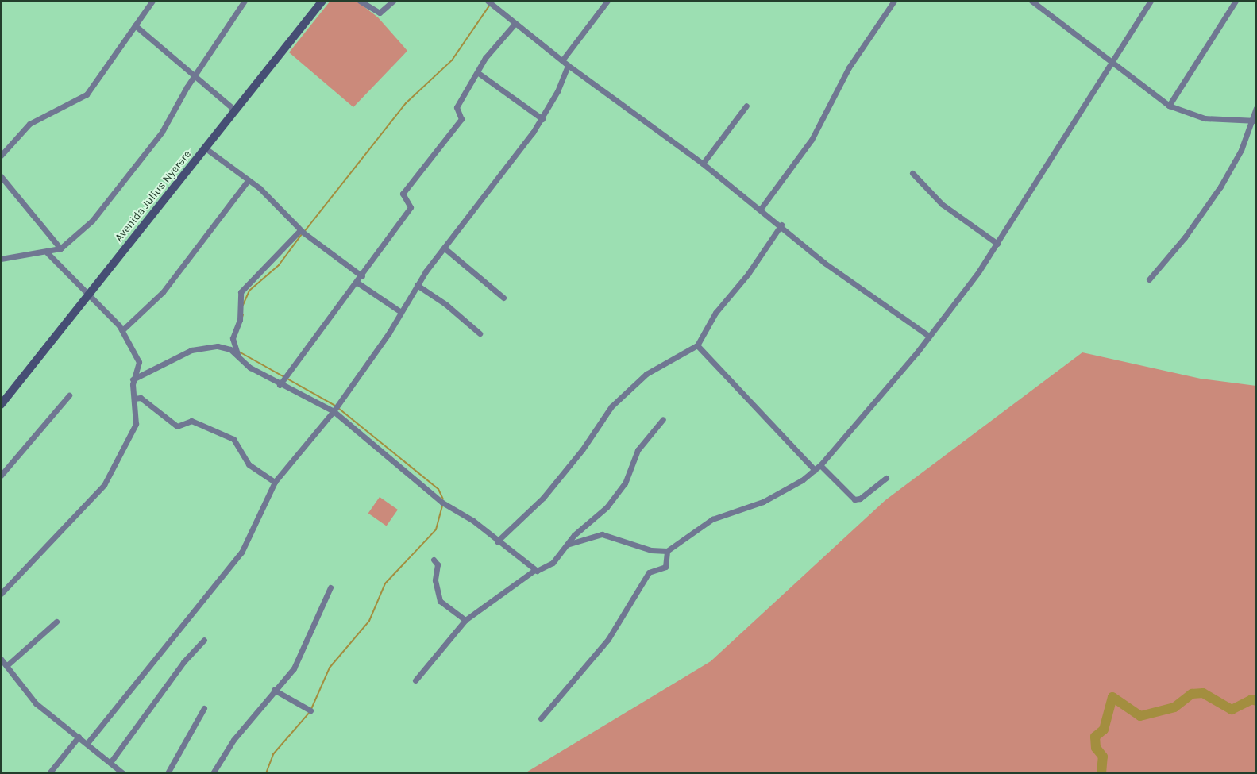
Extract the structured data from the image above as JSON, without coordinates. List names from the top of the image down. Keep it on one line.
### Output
{"streets":{"street":["Avenida Julius Nyerere"]}}
